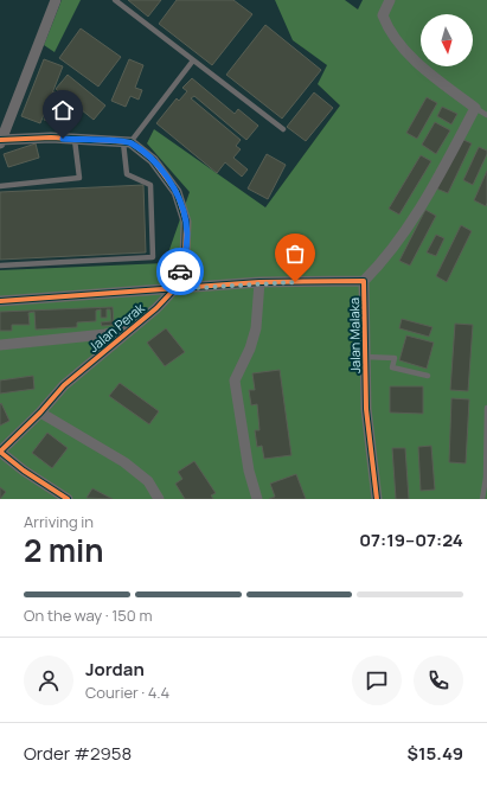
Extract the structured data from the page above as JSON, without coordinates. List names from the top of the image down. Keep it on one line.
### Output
{"streets":{"street":["Jalan Perak","Jalan Malaka"]},"crossings":[["Jalan Perak","Jalan Malaka"]],"north":"bottom","page":{"heading":["2 min","Arriving in","07:19–07:24"],"panel":["Jordan","Courier · 4.4","Order #2958","$15.49"],"bar":"On the way · 150 m"}}
